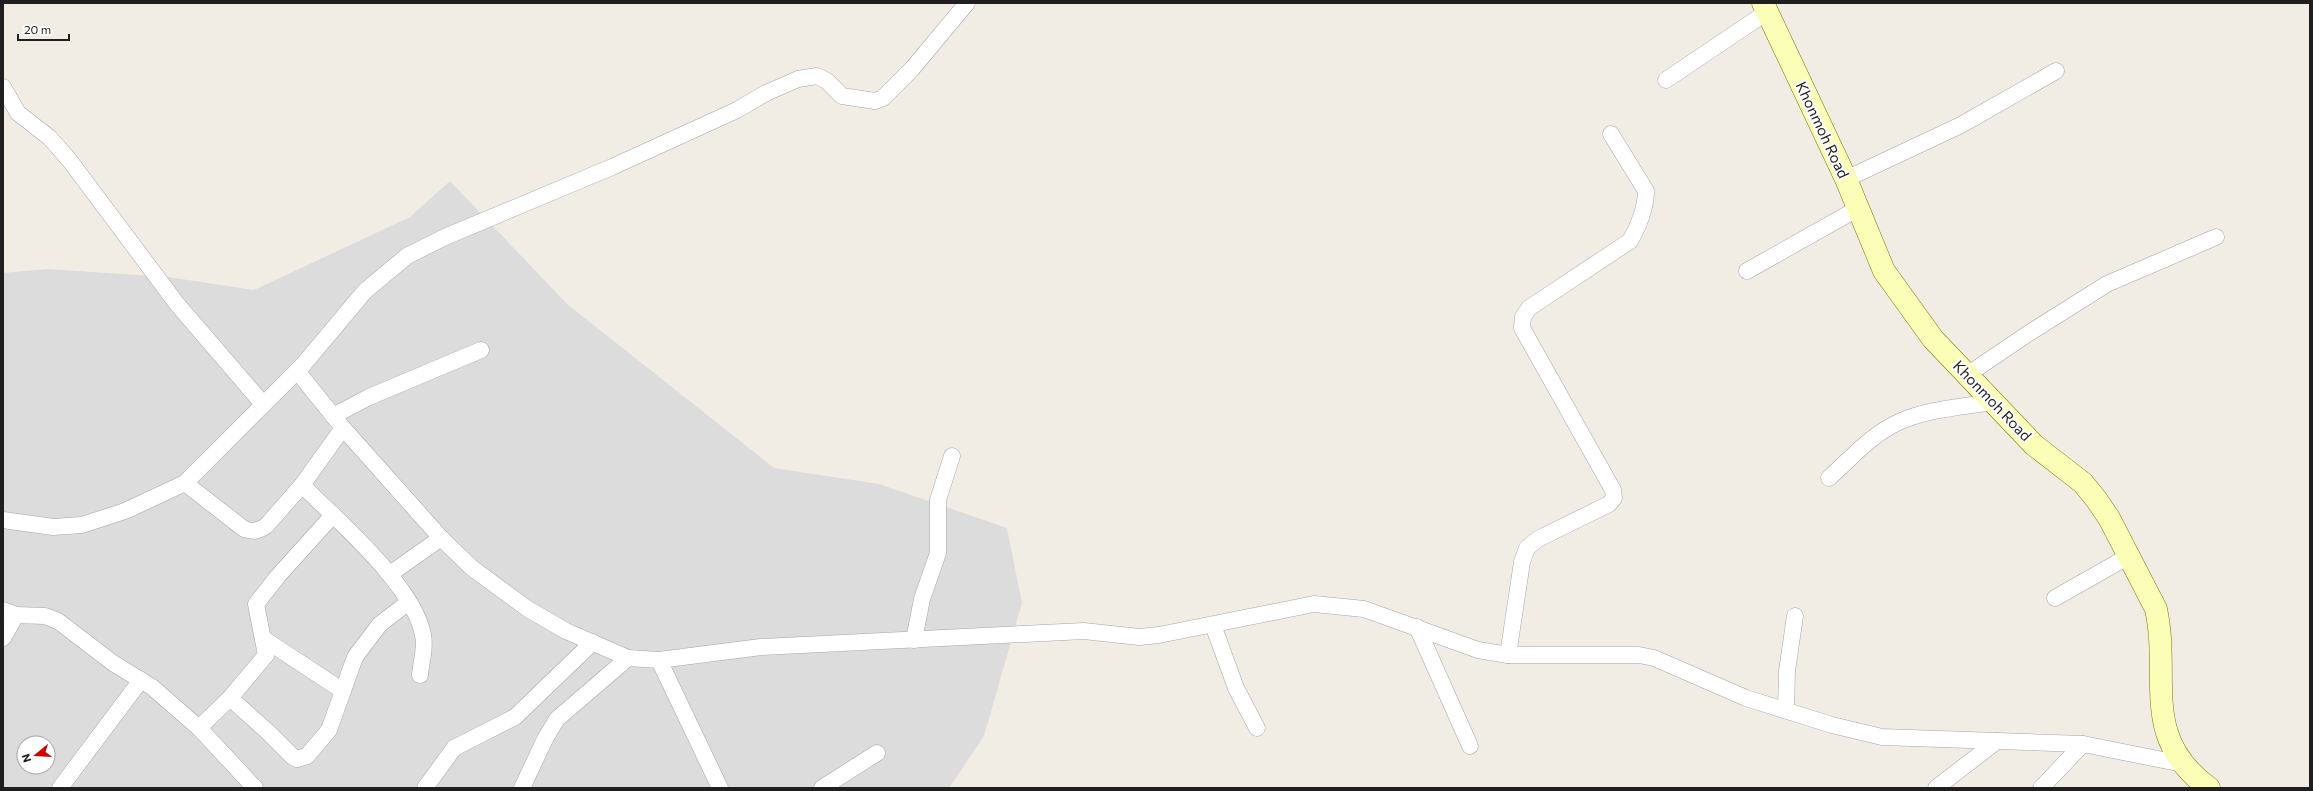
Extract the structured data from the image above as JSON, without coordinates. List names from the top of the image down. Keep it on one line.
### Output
{"streets":{"main road":["Khonmoh Road"]},"scale_bar":"20 m","north":"left"}
